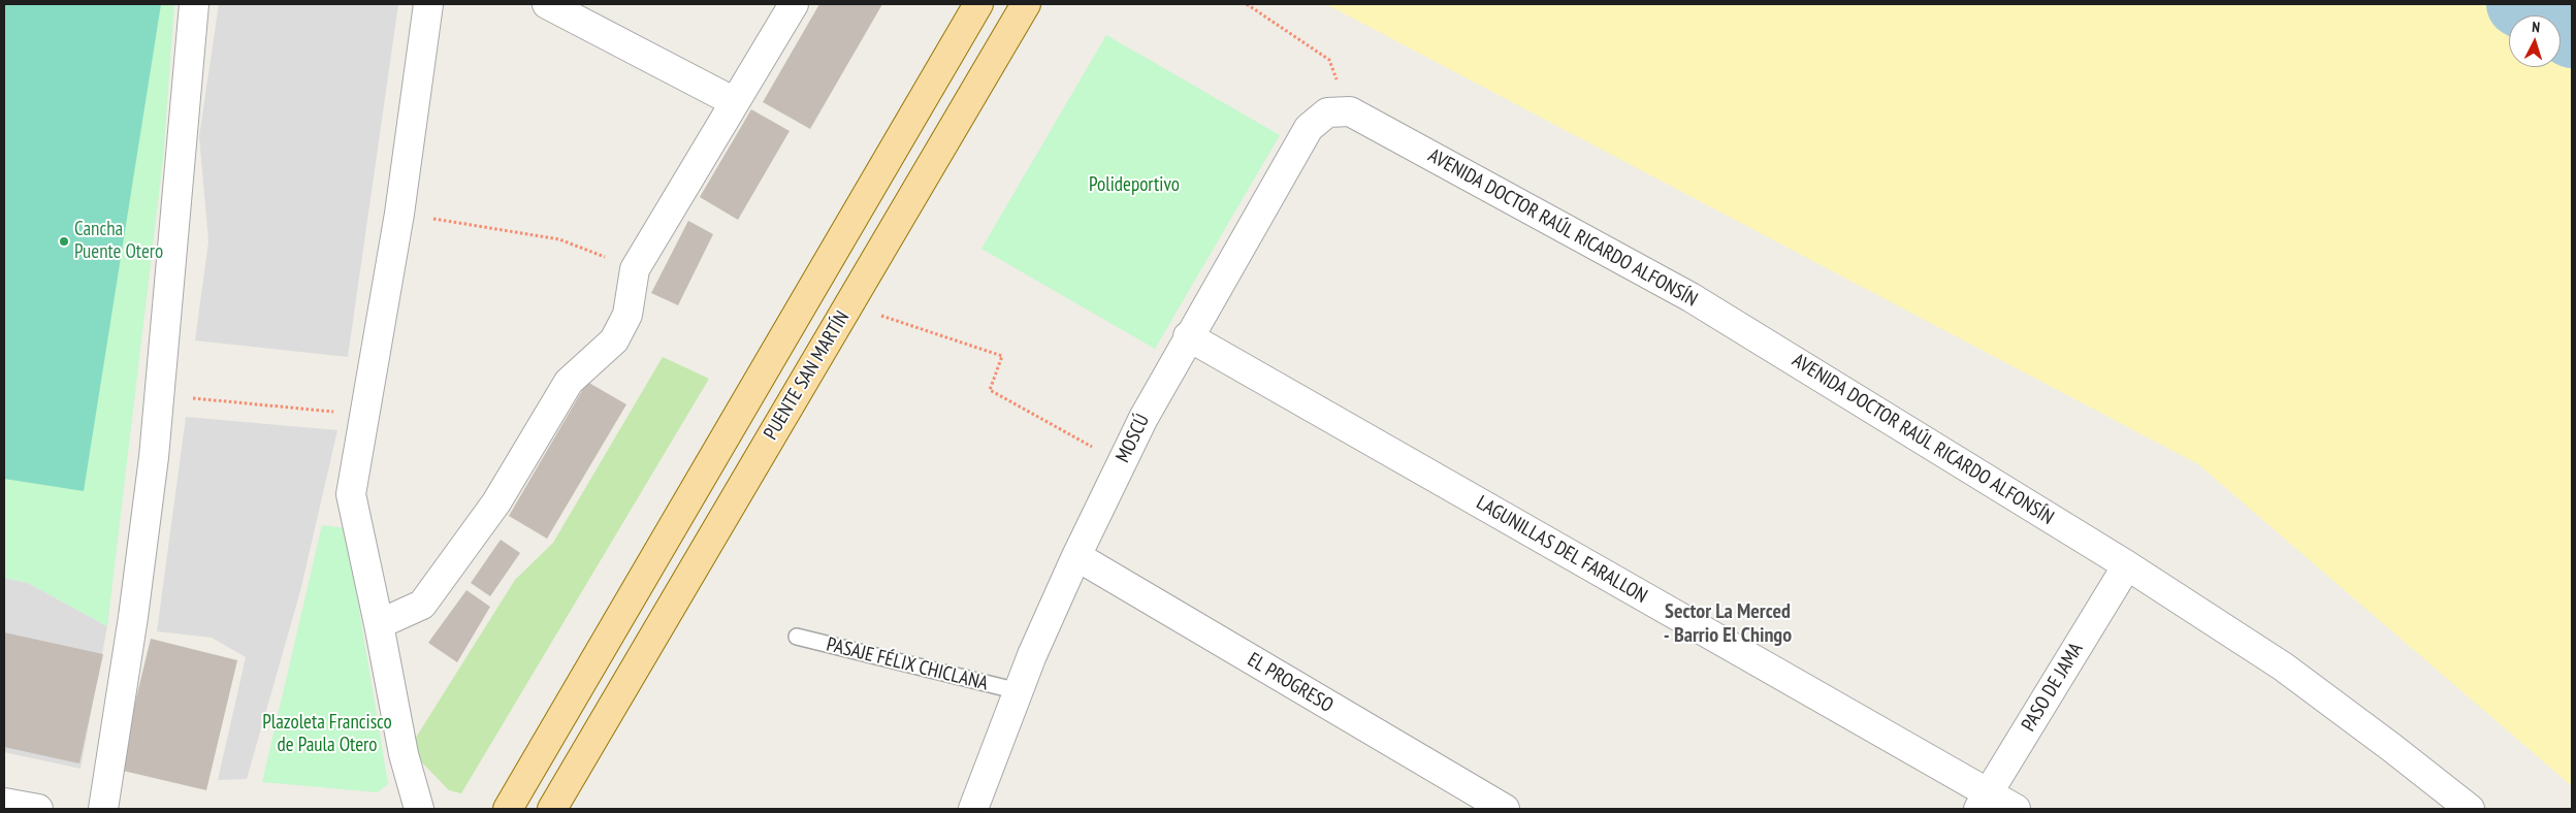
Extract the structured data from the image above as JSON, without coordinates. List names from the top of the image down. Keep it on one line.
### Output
{"streets":{"main road":["PUENTE SAN MARTÍN"],"street":["AVENIDA DOCTOR RAÚL RICARDO ALFONSÍN","MOSCÚ","LAGUNILLAS DEL FARALLON","EL PROGRESO","PASO DE JAMA"],"lane":["PASAJE FÉLIX CHICLANA"]},"crossings":[["AVENIDA DOCTOR RAÚL RICARDO ALFONSÍN","MOSCÚ"],["AVENIDA DOCTOR RAÚL RICARDO ALFONSÍN","PASO DE JAMA"],["MOSCÚ","LAGUNILLAS DEL FARALLON"],["MOSCÚ","PASAJE FÉLIX CHICLANA"],["MOSCÚ","EL PROGRESO"],["LAGUNILLAS DEL FARALLON","PASO DE JAMA"]],"districts":["Sector La Merced - Barrio El Chingo"],"parks":["Polideportivo","Plazoleta Francisco de Paula Otero"],"places":["Cancha Puente Otero"],"north":"top"}
